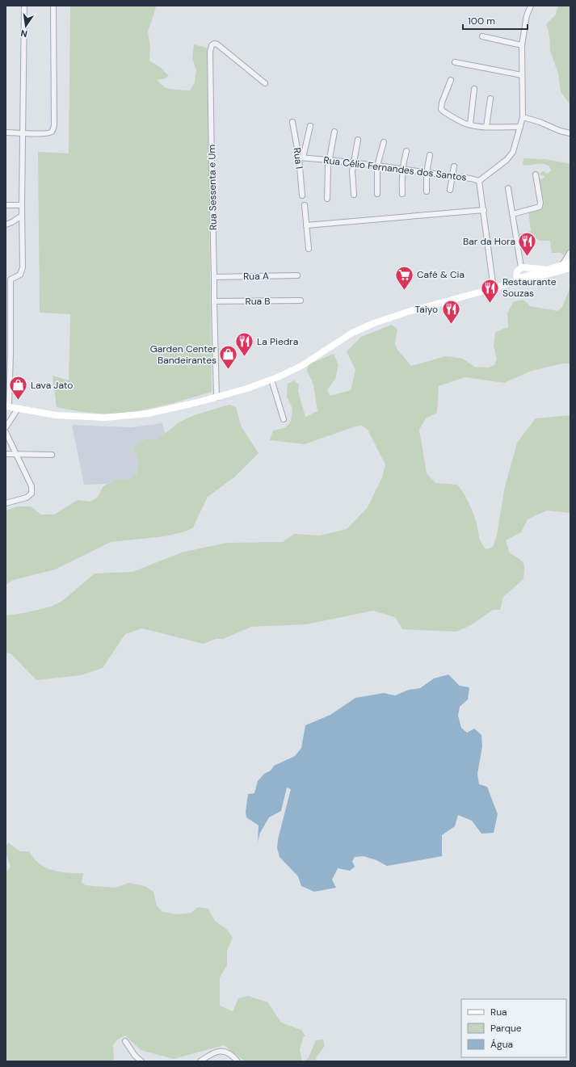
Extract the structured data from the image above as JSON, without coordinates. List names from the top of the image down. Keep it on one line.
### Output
{"streets":{"street":["Rua I","Rua Célio Fernandes dos Santos","Rua Sessenta e Um","Rua A","Rua B"]},"crossings":[["Rua I","Rua Célio Fernandes dos Santos"],["Rua Sessenta e Um","Rua A"],["Rua Sessenta e Um","Rua B"]],"places":{"restaurant":["Bar da Hora","Restaurante Souzas","Taiyo","La Piedra"],"supermarket":["Café & Cia"],"shop":["Garden Center Bandeirantes","Lava Jato"]},"legend":["Rua","Parque","Água"],"scale_bar":"100 m","north":"bottom"}
